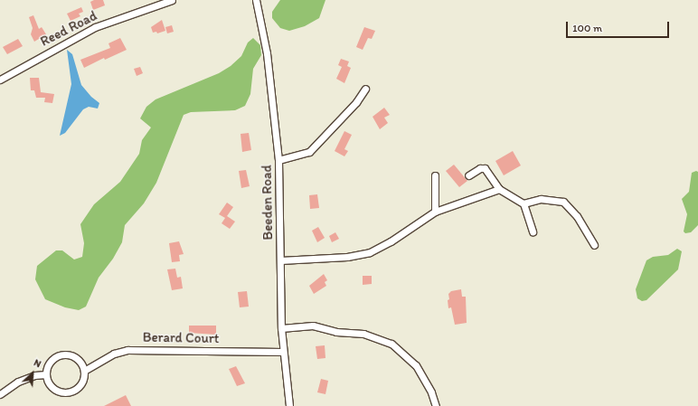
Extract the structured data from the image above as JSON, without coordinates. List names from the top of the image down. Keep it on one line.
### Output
{"streets":{"street":["Reed Road","Beeden Road","Berard Court"]},"crossings":[["Beeden Road","Berard Court"]],"scale_bar":"100 m","north":"top right"}
